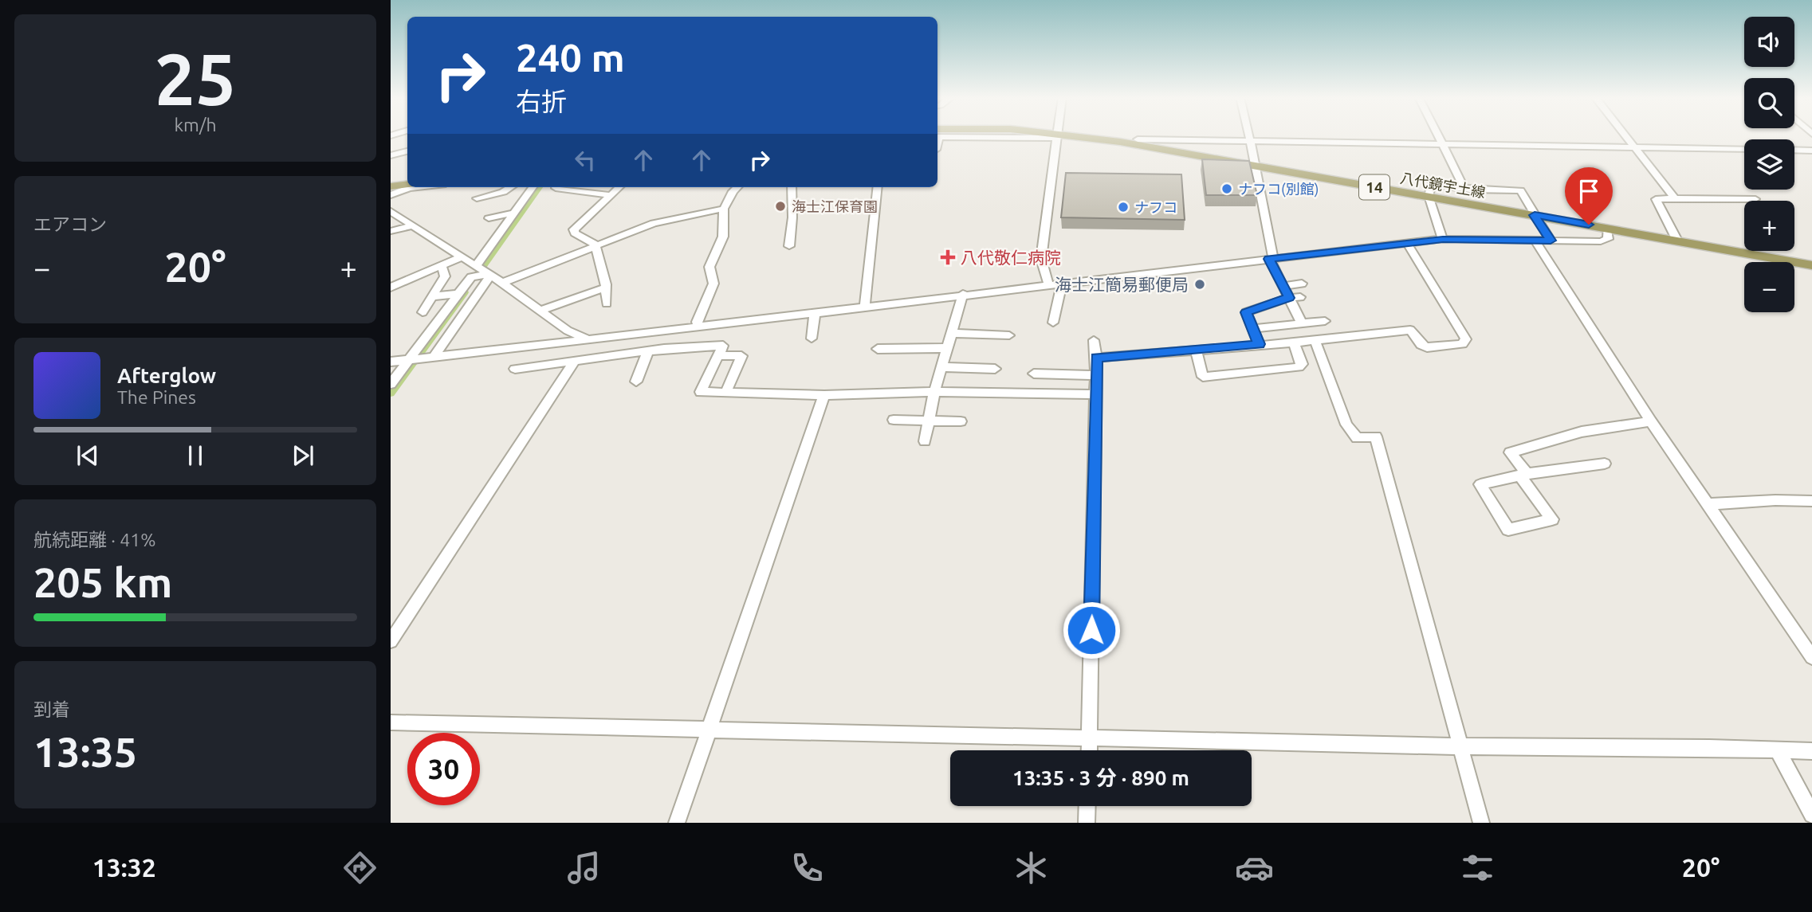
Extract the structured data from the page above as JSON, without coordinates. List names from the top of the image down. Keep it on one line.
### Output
{"streets":{"main road":["八代鏡宇土線","14"]},"places":{"other":["ナフコ(別館)","海士江保育園","ナフコ","海士江簡易郵便局"],"health":["八代敬仁病院"]},"page":{"tile":[["25","km/h"],"エアコン",["航続距離 · 41%","205 km"],["到着","13:35"]],"map_buttons":["+","−"],"turn":["240 m","右折"],"heat":["−","20°","+"],"song":["Afterglow","The Pines"],"limit":"30","trip":"13:35 · 3 分 · 890 m","tabs":["13:32","20°"]}}
